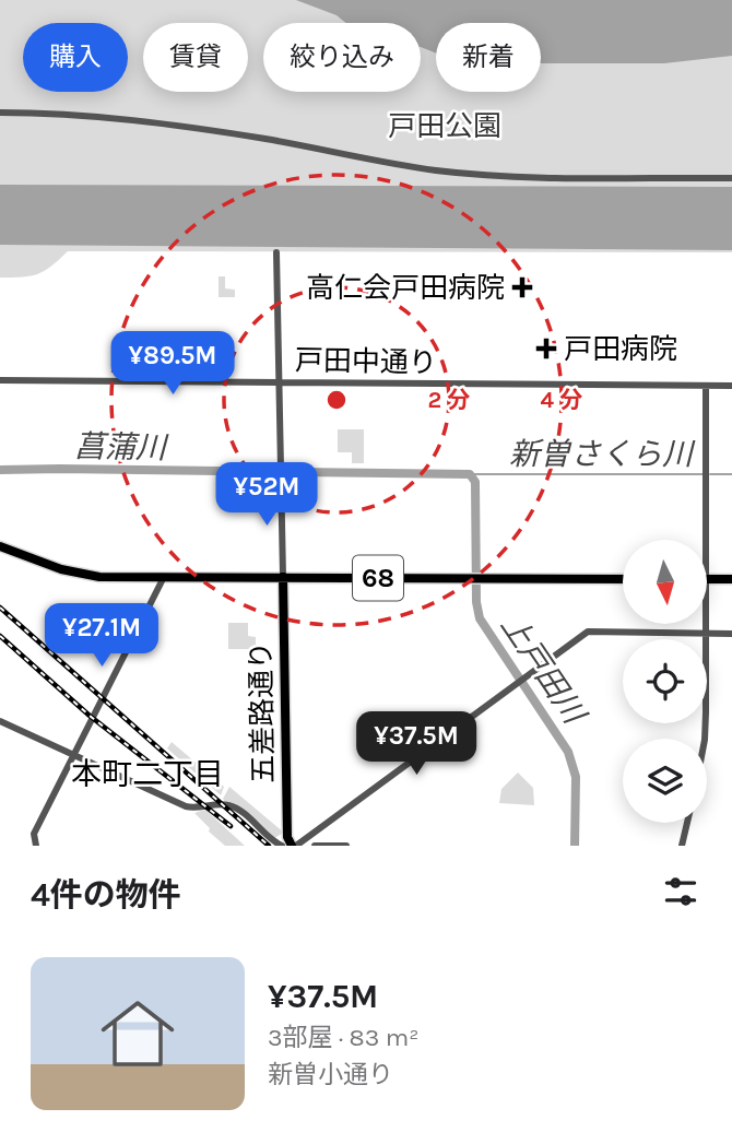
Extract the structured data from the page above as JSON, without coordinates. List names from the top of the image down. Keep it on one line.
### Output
{"streets":{"main road":["68","五差路通り"],"street":["戸田中通り"]},"crossings":[["68","五差路通り"]],"districts":["本町二丁目"],"water":["菖蒲川","新曽さくら川","上戸田川"],"parks":["戸田公園"],"places":{"health":["高仁会戸田病院","戸田病院"]},"north":"bottom","page":{"chip":["購入","賃貸","絞り込み","新着"],"price":["¥89.5M","¥52M","¥27.1M","¥37.5M"],"heading":"4件の物件","list":[{"name":"¥37.5M","note":"3部屋 · 83 m² · 新曽小通り"}]},"rings":["2 分","4 分"]}
